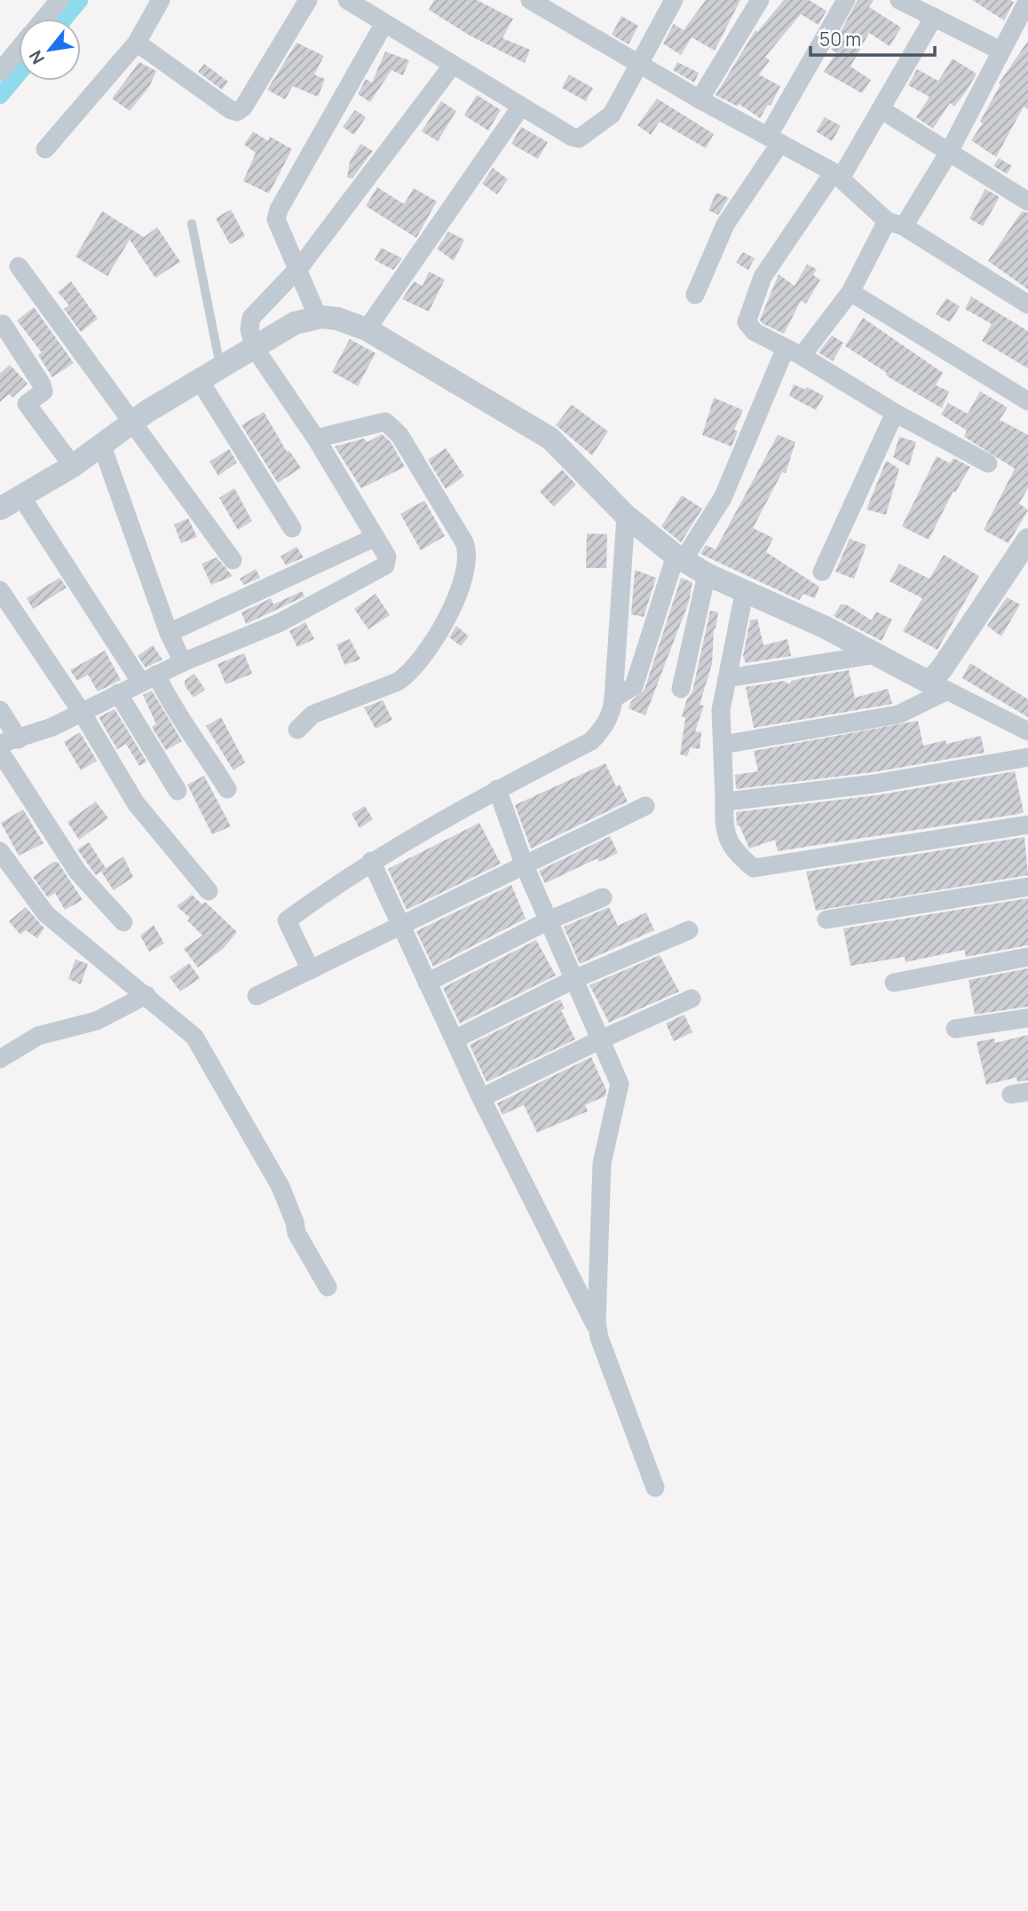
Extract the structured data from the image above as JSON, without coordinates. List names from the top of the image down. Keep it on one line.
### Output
{"scale_bar":"50 m","north":"bottom left"}
